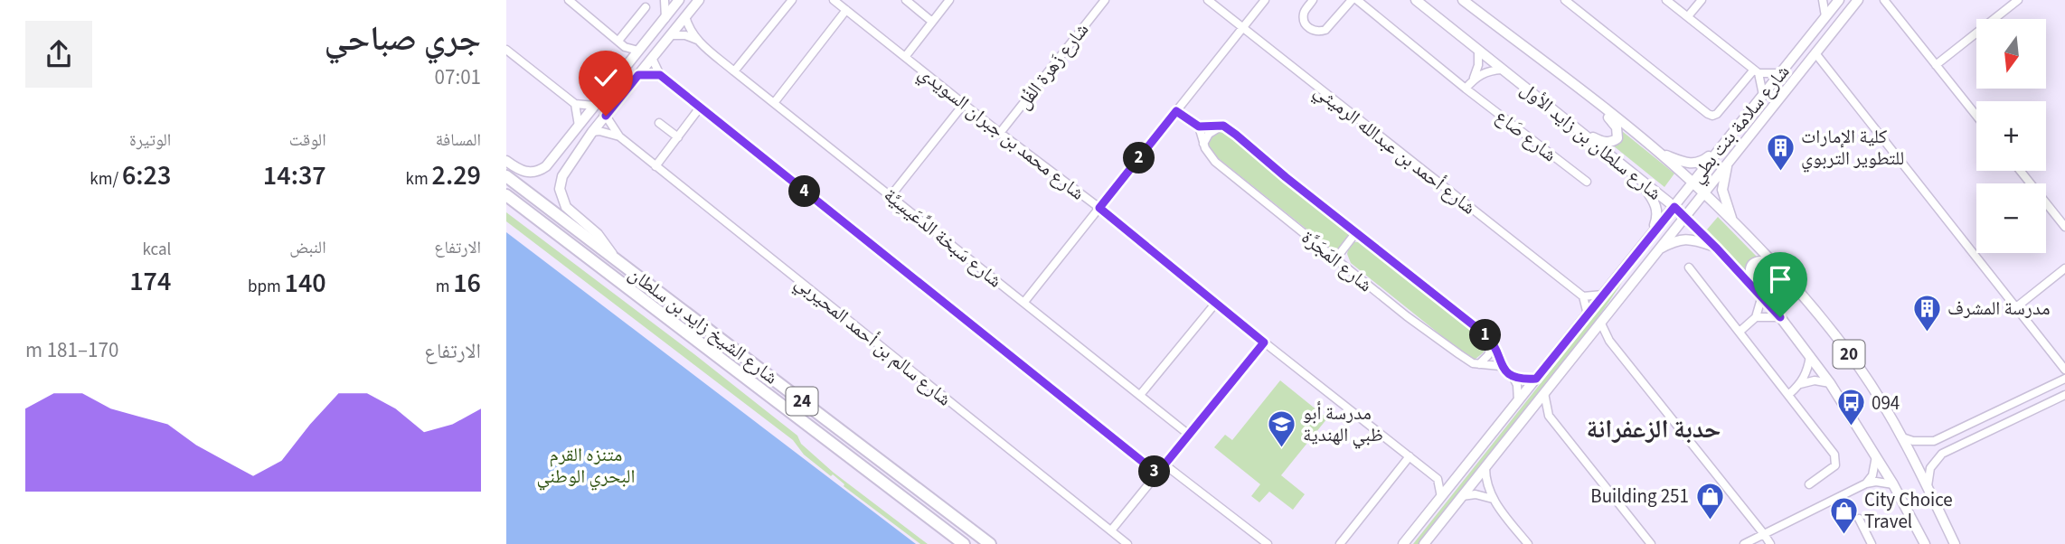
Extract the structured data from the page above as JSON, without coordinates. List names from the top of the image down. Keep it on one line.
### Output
{"streets":{"highway":["شارع الشيخ زايد بن سلطان","24"],"main road":["شارع سلامة بنت بطي","شارع سلطان بن زايد الأول","20"],"street":["شارع زَهرة الفُل","شارع محمد بن جبران السويدي","شارع صَاع","شارع أحمد بن عبدالله الرميثي","شارع سَبخة الدِّعَيسِيَّة","شارع المَجَرَّة","شارع سالم بن أحمد المحيربي"]},"crossings":[["شارع زَهرة الفُل","شارع محمد بن جبران السويدي"],["شارع سلامة بنت بطي","شارع سلطان بن زايد الأول"]],"districts":["حدبة الزعفرانة"],"parks":["متنزه القرم البحري الوطني"],"places":{"building":["كلية الإمارات للتطوير التربوي","مدرسة المشرف"],"bus stop":["094"],"school or university":["مدرسة أبو ظبي الهندية"],"shop":["Building 251","City Choice Travel"]},"north":"bottom","page":{"heading":["جري صباحي","07:01"],"map_buttons":["+","−"],"stats":[["المسافة","2.29 km"],["الوقت","14:37"],["الوتيرة","6:23 /km"],["الارتفاع","16 m"],["النبض","140 bpm"],["kcal","174"]],"pins":["2","4","1","3"],"chart":["الارتفاع","170–181 m"]}}
